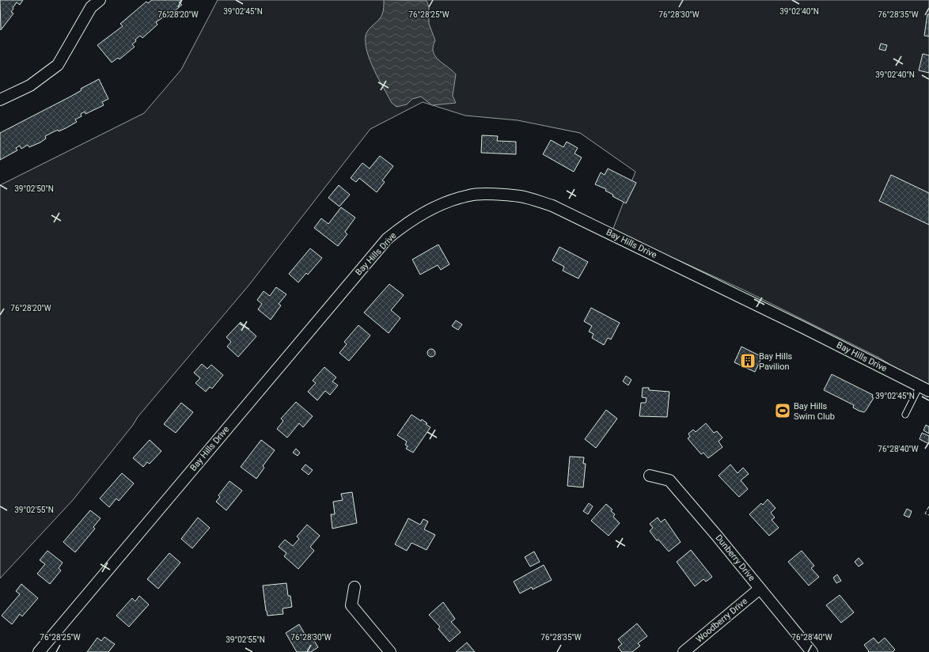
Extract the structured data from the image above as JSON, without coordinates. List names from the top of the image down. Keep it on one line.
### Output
{"streets":{"street":["Bay Hills Drive","Dunberry Drive","Woodberry Drive"]},"crossings":[["Dunberry Drive","Woodberry Drive"]],"places":{"building":["Bay Hills Pavilion"],"sports":["Bay Hills Swim Club"]},"coordinates":["39°02'45\"N","39°02'40\"N","76°28'20\"W","76°28'25\"W","76°28'30\"W","76°28'35\"W","39°02'50\"N","76°28'40\"W","39°02'55\"N"]}
